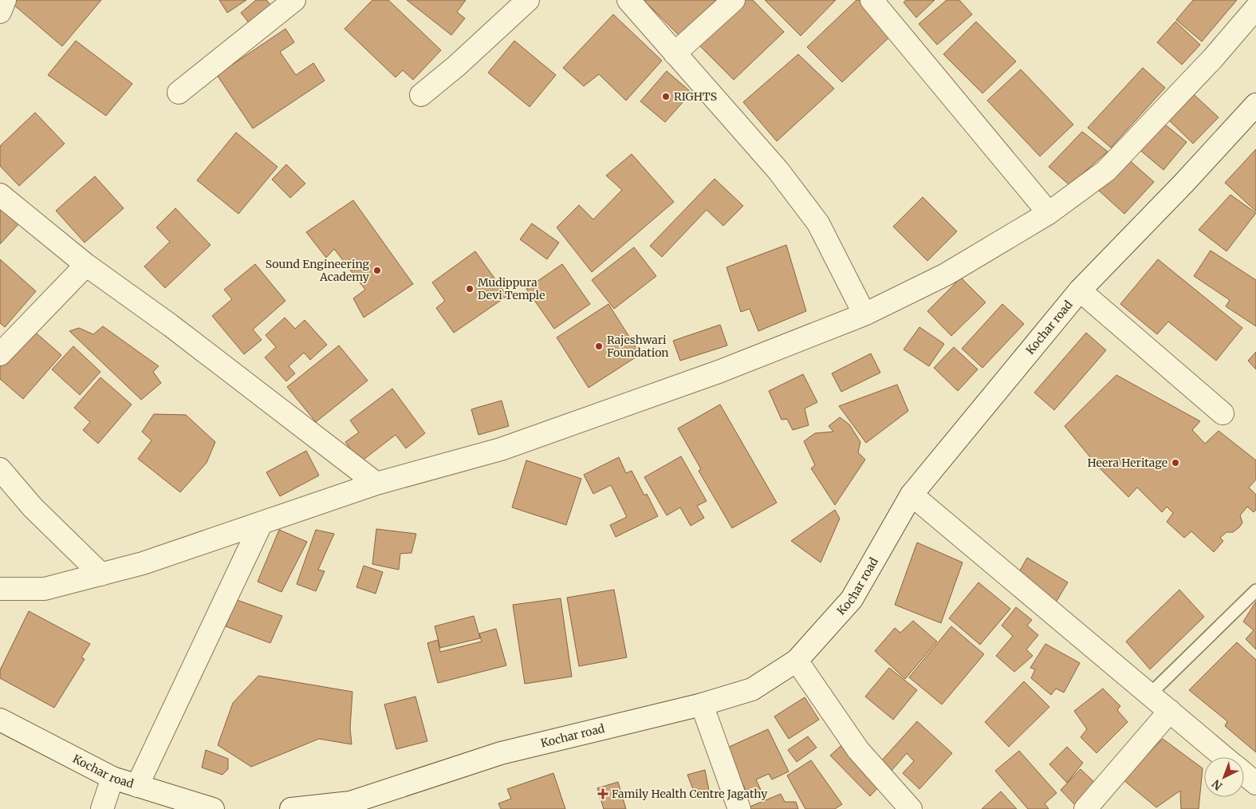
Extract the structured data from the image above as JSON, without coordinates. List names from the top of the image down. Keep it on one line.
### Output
{"streets":{"street":["Kochar road"]},"places":{"other":["RIGHTS","Sound Engineering Academy","Mudippura Devi Temple","Rajeshwari Foundation","Heera Heritage"],"health":["Family Health Centre Jagathy"]},"north":"bottom left"}
